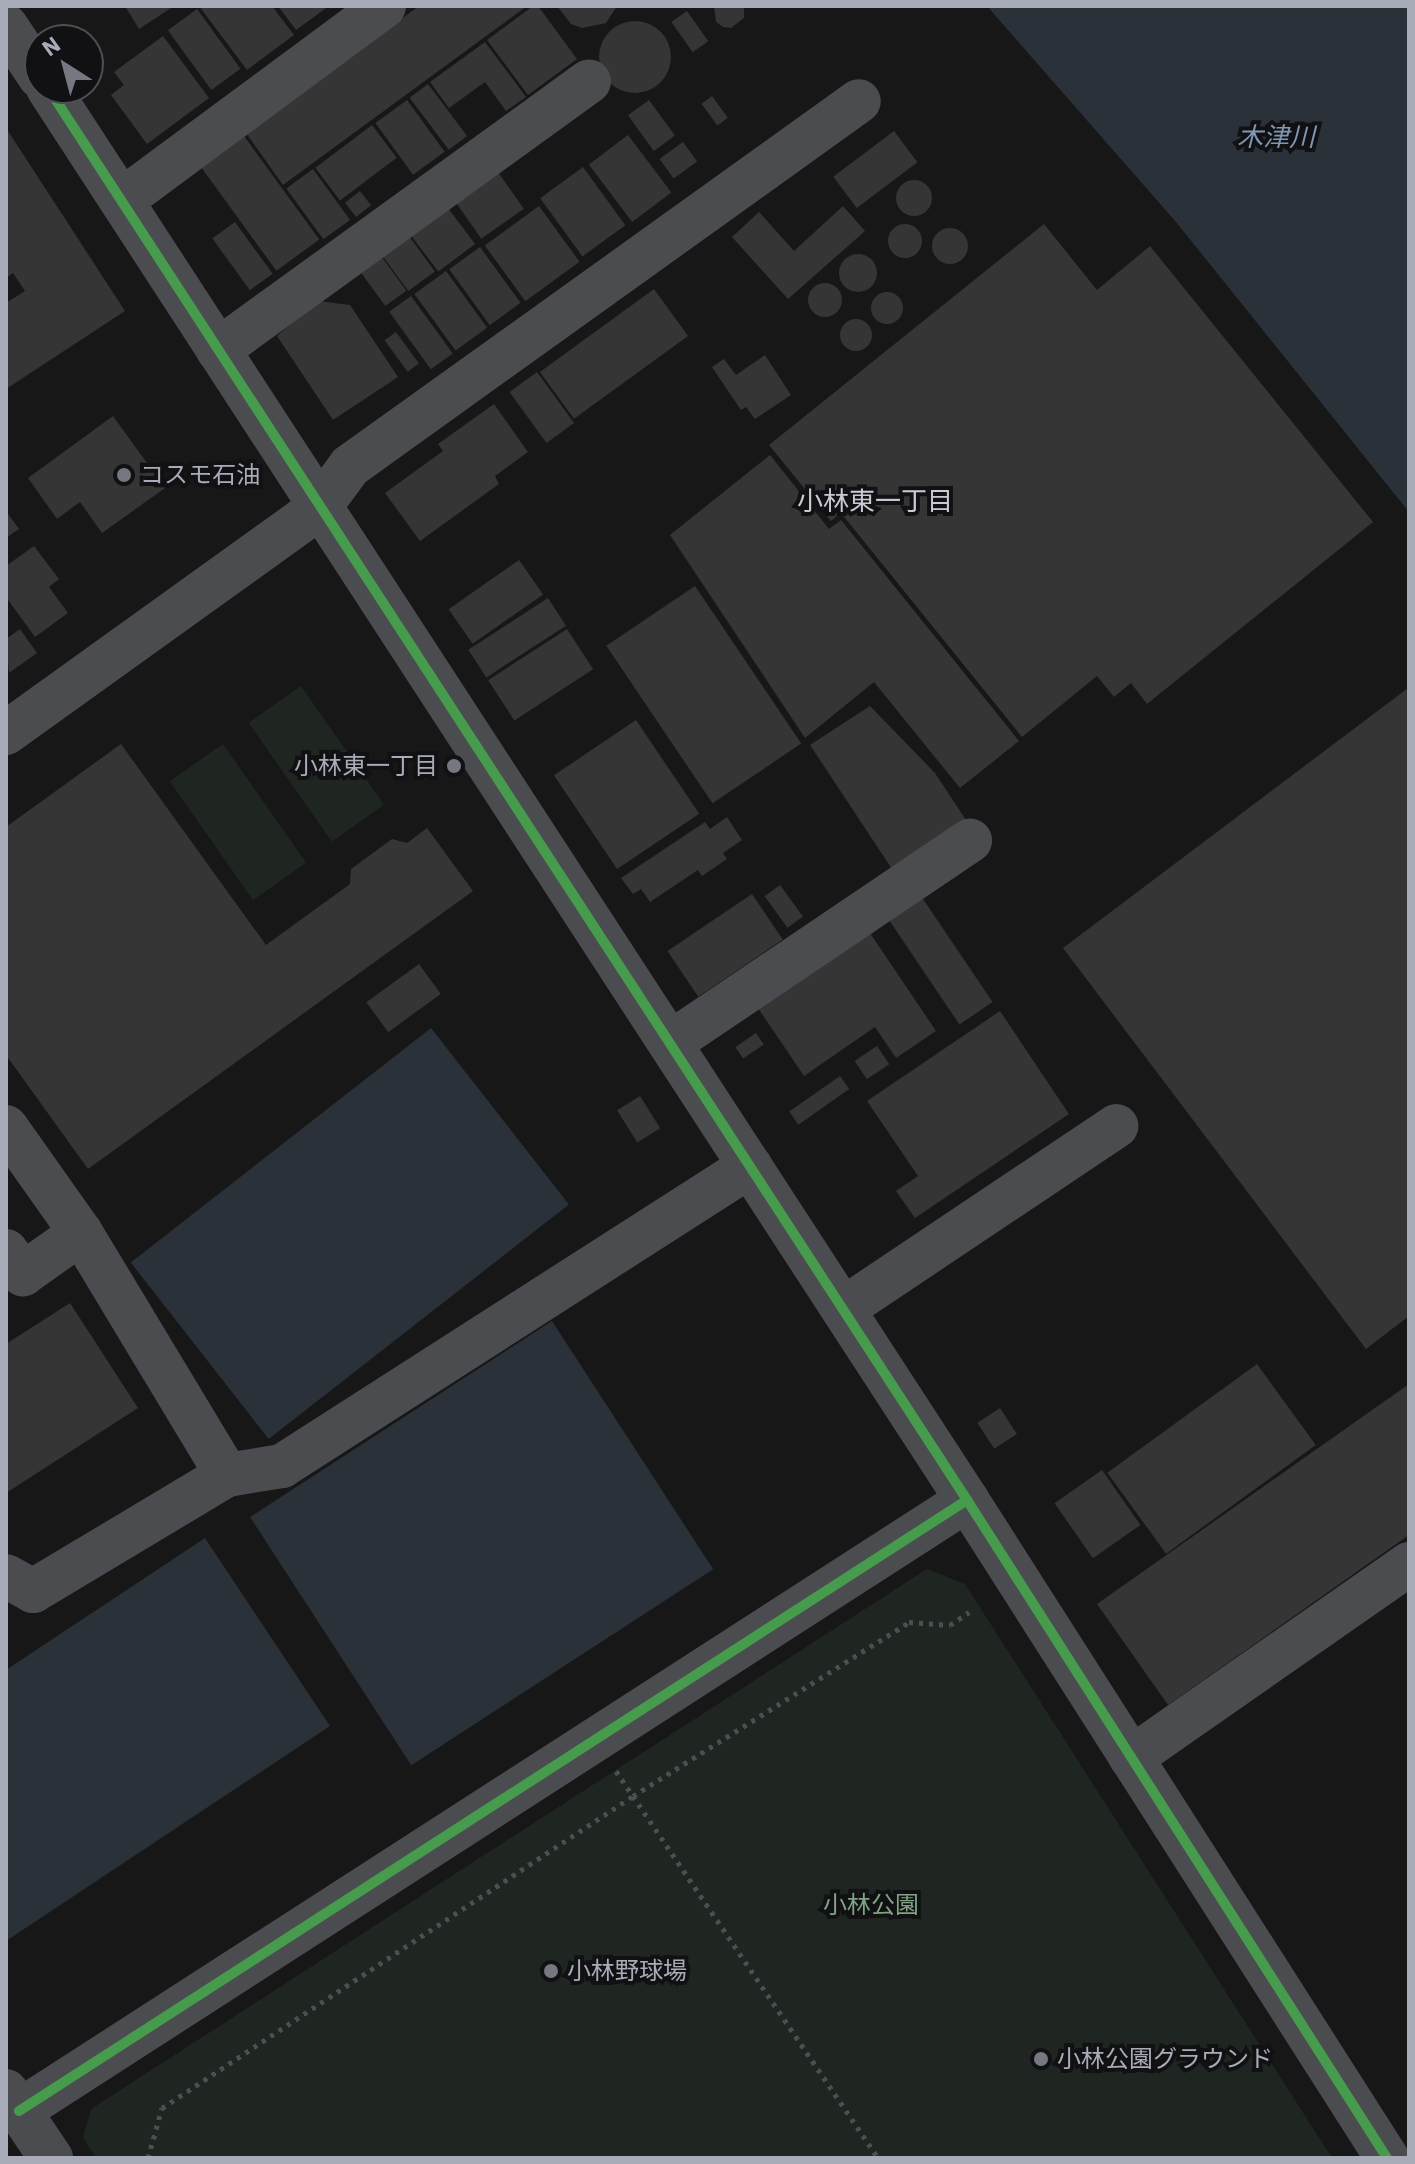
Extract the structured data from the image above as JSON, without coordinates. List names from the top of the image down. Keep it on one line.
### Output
{"districts":["小林東一丁目"],"water":["木津川"],"parks":["小林公園"],"places":["コスモ石油","小林東一丁目","小林野球場","小林公園グラウンド"],"north":"top left"}
